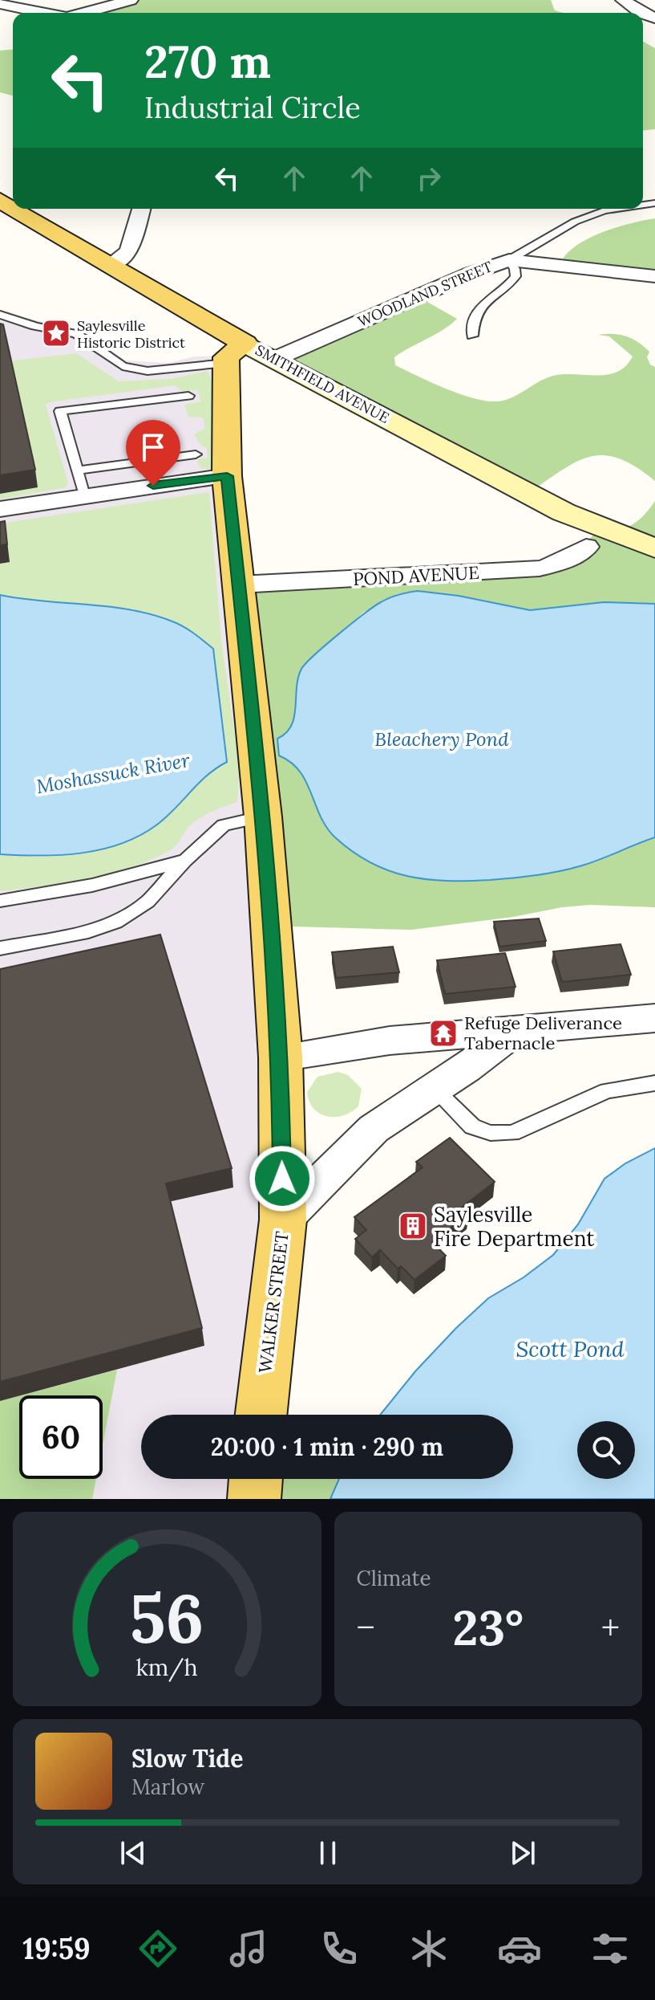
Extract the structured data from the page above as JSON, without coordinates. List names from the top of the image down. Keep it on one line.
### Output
{"streets":{"main road":["SMITHFIELD AVENUE","WALKER STREET"],"street":["WOODLAND STREET","POND AVENUE"]},"crossings":[["WOODLAND STREET","SMITHFIELD AVENUE"],["SMITHFIELD AVENUE","WALKER STREET"],["POND AVENUE","WALKER STREET"]],"water":["Bleachery Pond","Moshassuck River","Scott Pond"],"places":{"place":["Saylesville Historic District"],"temple":["Refuge Deliverance Tabernacle"],"building":["Saylesville Fire Department"]},"page":{"turn":["270 m","Industrial Circle"],"limit":"60","trip":"20:00 · 1 min · 290 m","tile":"Climate","heat":["−","23°","+"],"song":["Slow Tide","Marlow"],"tabs":"19:59","gauge":["56","km/h"]}}
